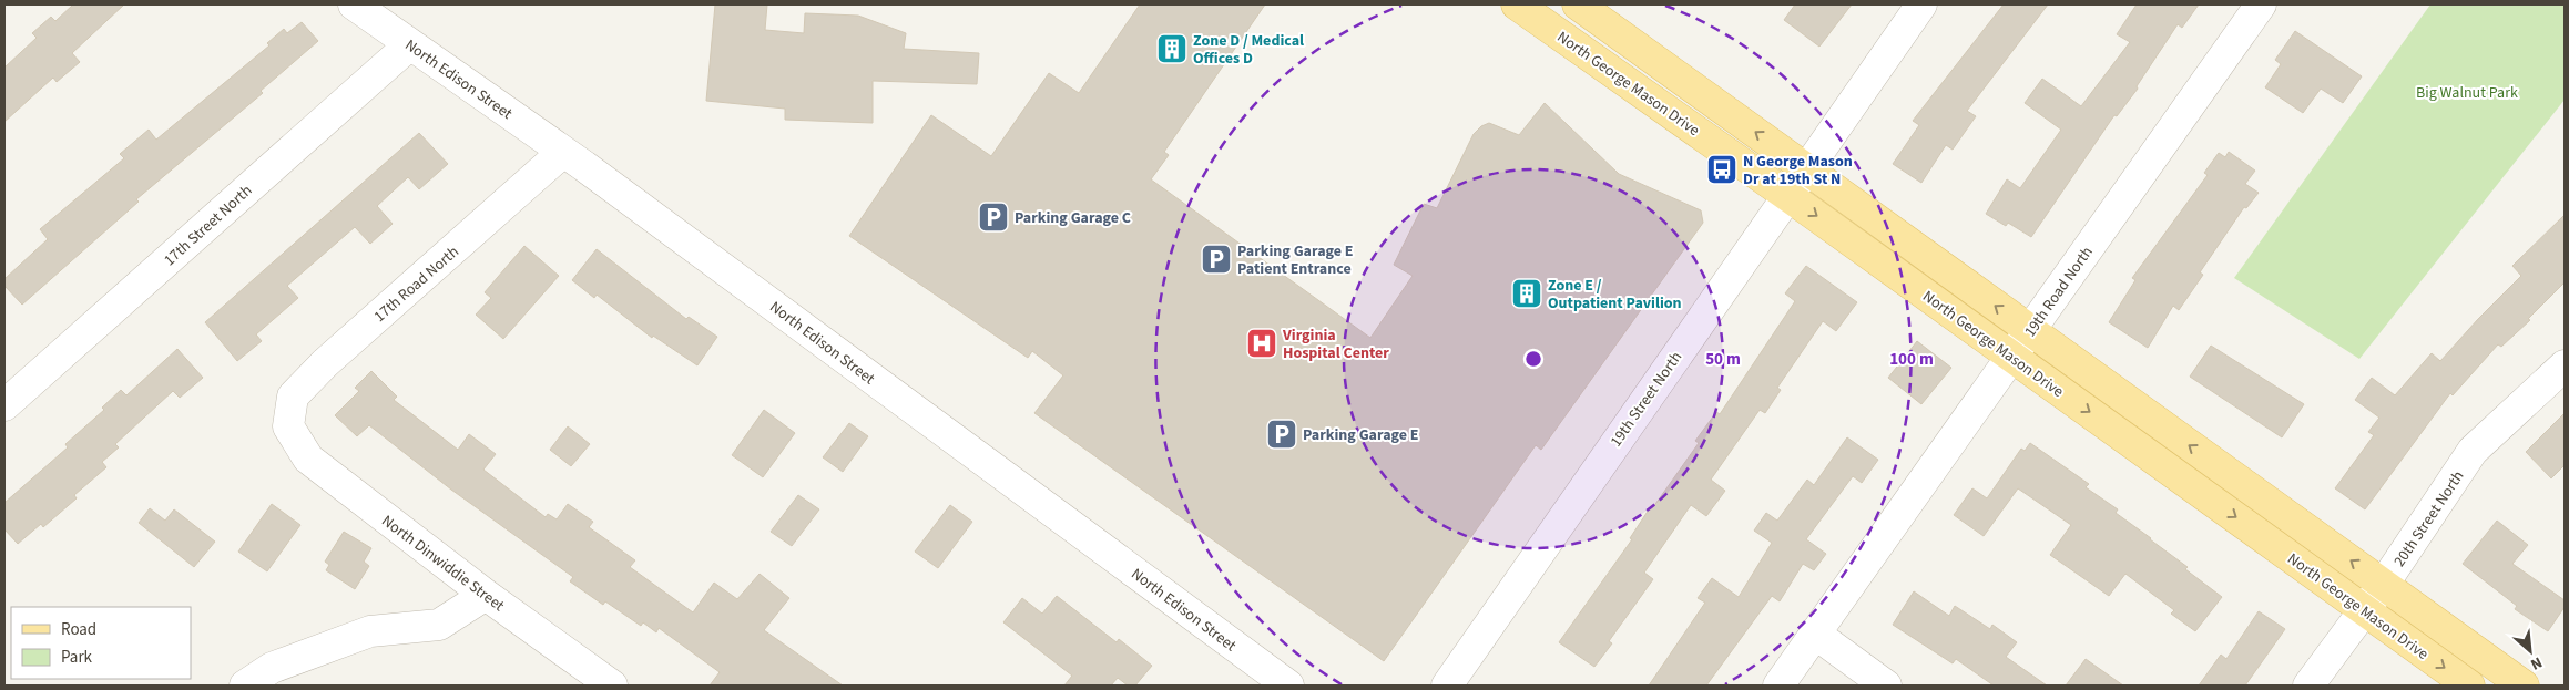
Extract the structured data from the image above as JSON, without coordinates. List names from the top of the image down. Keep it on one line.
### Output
{"streets":{"main road":["North George Mason Drive"],"street":["North Edison Street","17th Street North","17th Road North","19th Road North","19th Street North","20th Street North","North Dinwiddie Street"]},"crossings":[["North Edison Street","17th Street North"],["North Edison Street","17th Road North"],["North George Mason Drive","19th Road North"],["North George Mason Drive","19th Street North"],["North George Mason Drive","20th Street North"],["17th Road North","North Dinwiddie Street"]],"parks":["Big Walnut Park"],"places":{"building":["Zone D / Medical Offices D","Zone E / Outpatient Pavilion"],"bus stop":["N George Mason Dr at 19th St N"],"parking":["Parking Garage C","Parking Garage E Patient Entrance","Parking Garage E"],"hospital":["Virginia Hospital Center"]},"legend":["Road","Park"],"north":"bottom right","rings":["50 m","100 m"]}
